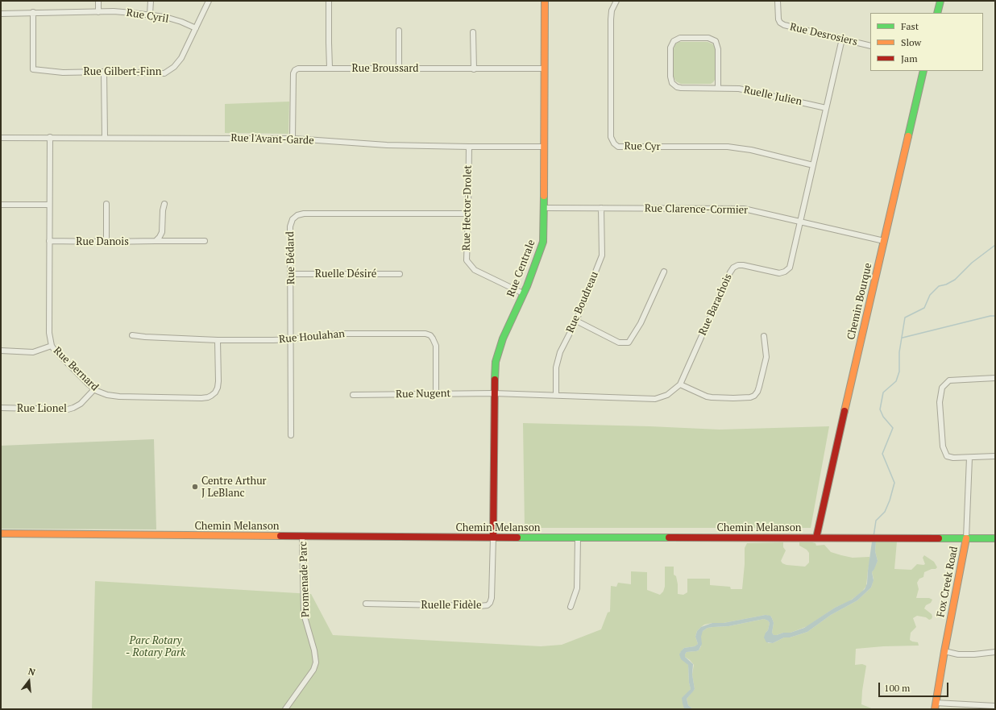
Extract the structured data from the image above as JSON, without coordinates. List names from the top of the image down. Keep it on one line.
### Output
{"streets":{"street":["Rue Cyril","Rue Desrosiers","Rue Broussard","Rue Gilbert-Finn","Ruelle Julien","Rue l'Avant-Garde","Rue Cyr","Rue Hector-Drolet","Rue Clarence-Cormier","Rue Danois","Rue Bédard","Rue Centrale","Ruelle Désiré","Chemin Bourque","Rue Boudreau","Rue Barachois","Rue Houlahan","Rue Bernard","Rue Nugent","Rue Lionel","Chemin Melanson","Promenade Parc","Fox Creek Road","Ruelle Fidèle"]},"crossings":[["Rue Cyril","Rue Gilbert-Finn"],["Rue Desrosiers","Rue Barachois"],["Rue Broussard","Rue l'Avant-Garde"],["Rue Broussard","Rue Centrale"],["Ruelle Julien","Rue Barachois"],["Rue l'Avant-Garde","Rue Hector-Drolet"],["Rue l'Avant-Garde","Rue Centrale"],["Rue l'Avant-Garde","Rue Bernard"],["Rue Cyr","Rue Barachois"],["Rue Hector-Drolet","Rue Bédard"],["Rue Hector-Drolet","Rue Centrale"],["Rue Clarence-Cormier","Rue Centrale"],["Rue Clarence-Cormier","Chemin Bourque"],["Rue Clarence-Cormier","Rue Boudreau"],["Rue Clarence-Cormier","Rue Barachois"],["Rue Danois","Rue Bernard"],["Rue Bédard","Ruelle Désiré"],["Rue Bédard","Rue Houlahan"],["Rue Centrale","Rue Barachois"],["Rue Centrale","Rue Nugent"],["Rue Centrale","Chemin Melanson"],["Rue Centrale","Ruelle Fidèle"],["Chemin Bourque","Chemin Melanson"],["Rue Boudreau","Rue Barachois"],["Rue Barachois","Rue Nugent"],["Rue Houlahan","Rue Bernard"],["Rue Houlahan","Rue Nugent"],["Rue Bernard","Rue Lionel"],["Chemin Melanson","Promenade Parc"],["Chemin Melanson","Fox Creek Road"],["Chemin Melanson","Ruelle Fidèle"]],"parks":["Parc Rotary - Rotary Park"],"places":["Centre Arthur J LeBlanc"],"legend":["Fast","Slow","Jam"],"scale_bar":"100 m","north":"top"}
